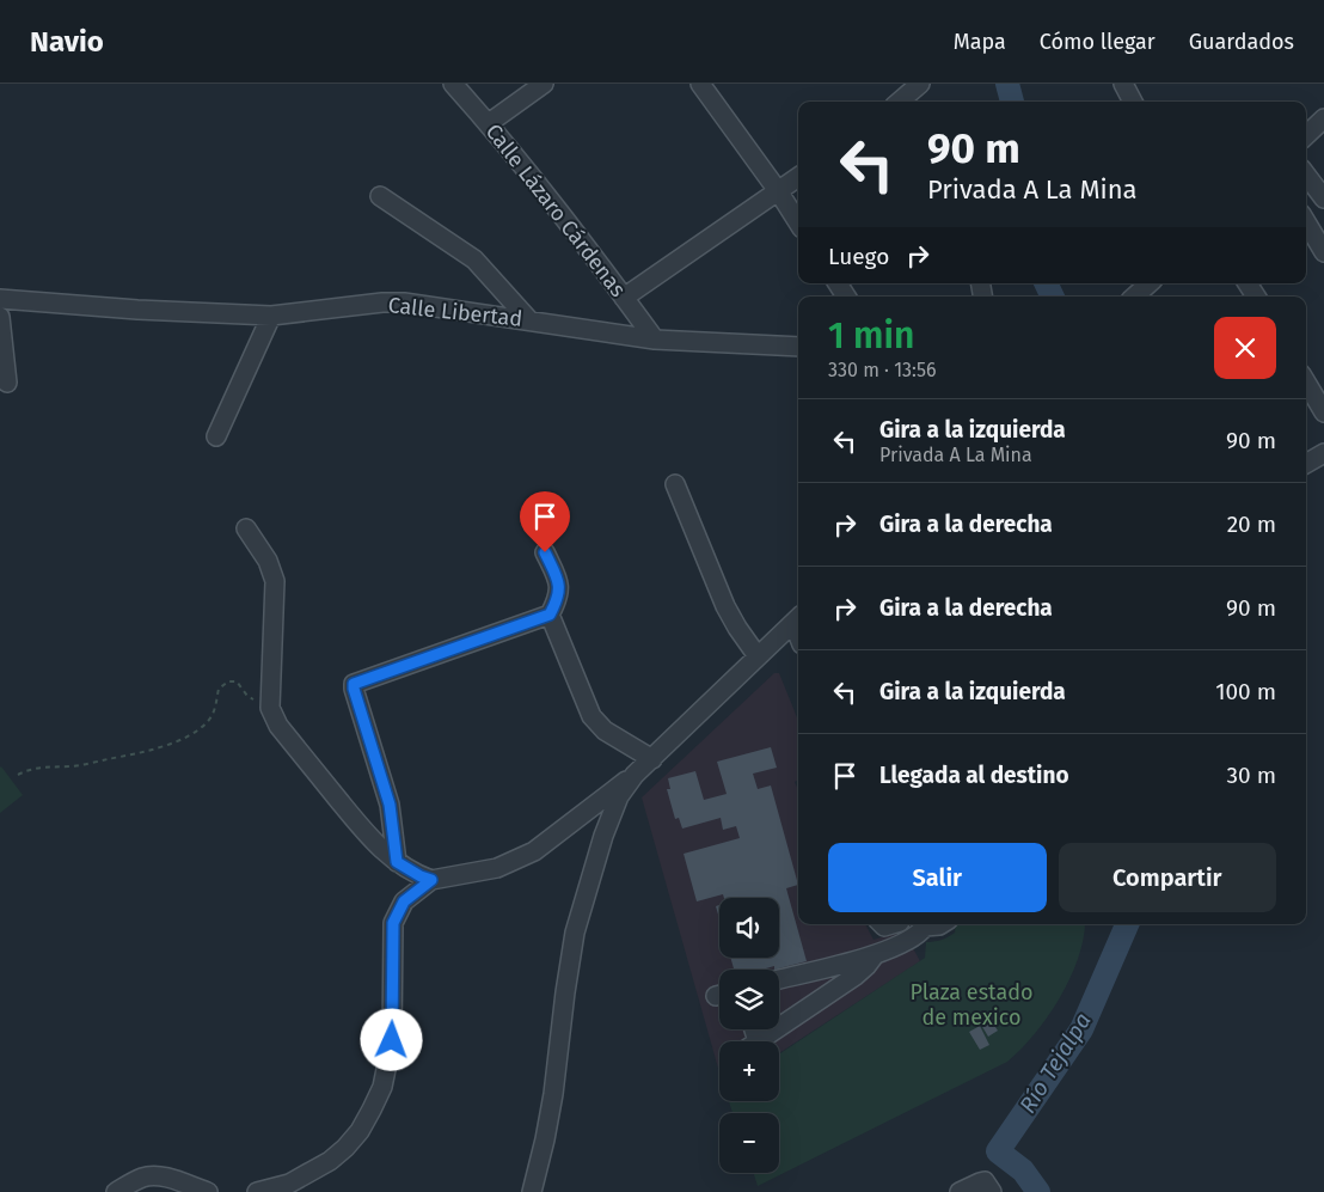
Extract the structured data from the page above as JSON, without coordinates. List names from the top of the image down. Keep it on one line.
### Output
{"streets":{"street":["Calle Lázaro Cárdenas","Calle Libertad"]},"crossings":[["Calle Lázaro Cárdenas","Calle Libertad"]],"water":["Río Tejalpa"],"parks":["Plaza estado de mexico"],"page":{"header":"Navio","nav":["Mapa","Cómo llegar","Guardados"],"turn":["90 m","Privada A La Mina"],"then":"Luego","heading":["1 min","330 m · 13:56"],"list":[{"name":"Gira a la izquierda","note":"Privada A La Mina","value":"90 m"},{"name":"Gira a la derecha","value":"20 m"},{"name":"Gira a la derecha","value":"90 m"},{"name":"Gira a la izquierda","value":"100 m"},{"name":"Llegada al destino","value":"30 m"}],"buttons":["Salir","Compartir"],"map_buttons":["+","−"]}}
